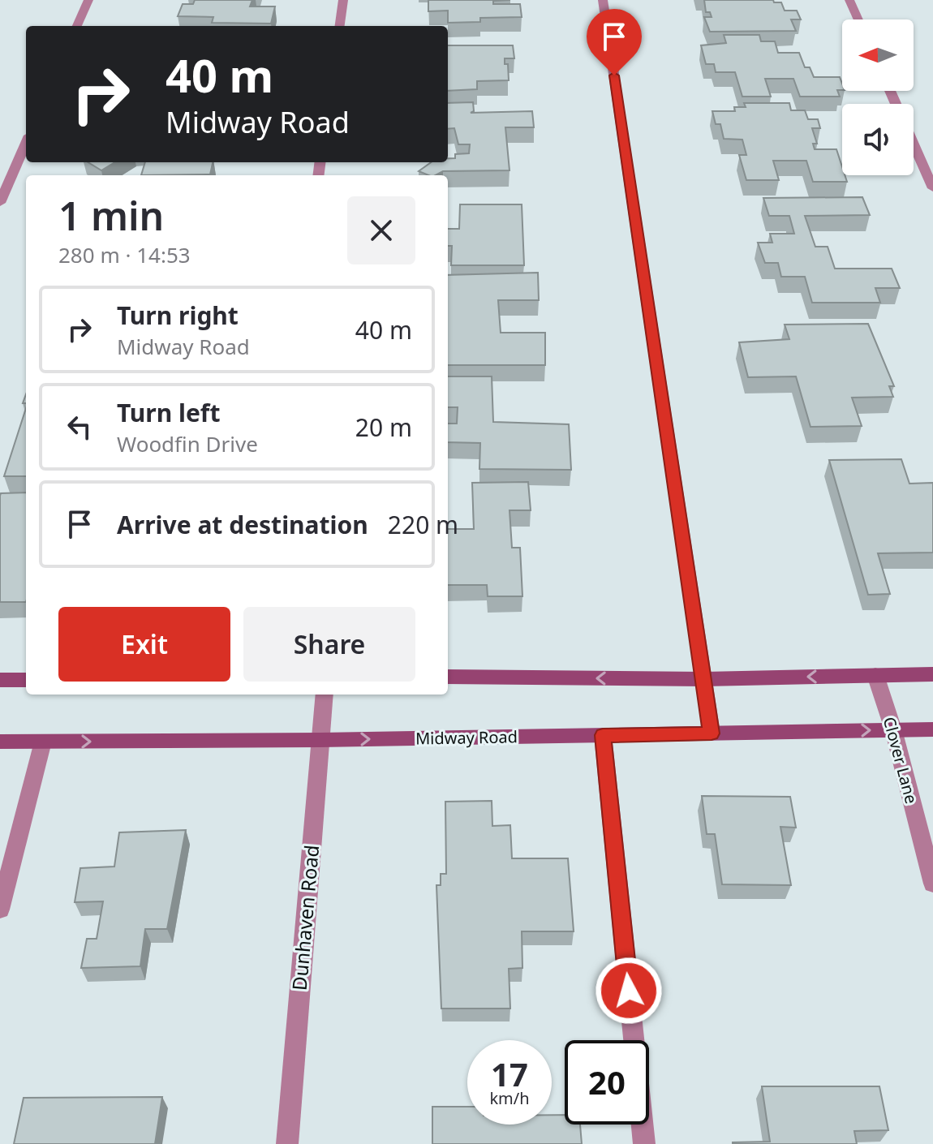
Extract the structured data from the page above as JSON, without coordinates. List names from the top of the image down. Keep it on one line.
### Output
{"streets":{"main road":["Midway Road"],"street":["Clover Lane","Dunhaven Road"]},"crossings":[["Midway Road","Clover Lane"],["Midway Road","Dunhaven Road"]],"north":"left","page":{"turn":["40 m","Midway Road"],"heading":["1 min","280 m · 14:53"],"list":[{"name":"Turn right","note":"Midway Road","value":"40 m"},{"name":"Turn left","note":"Woodfin Drive","value":"20 m"},{"name":"Arrive at destination","value":"220 m"}],"buttons":["Exit","Share"],"speed":"17 km/h","limit":"20"}}
